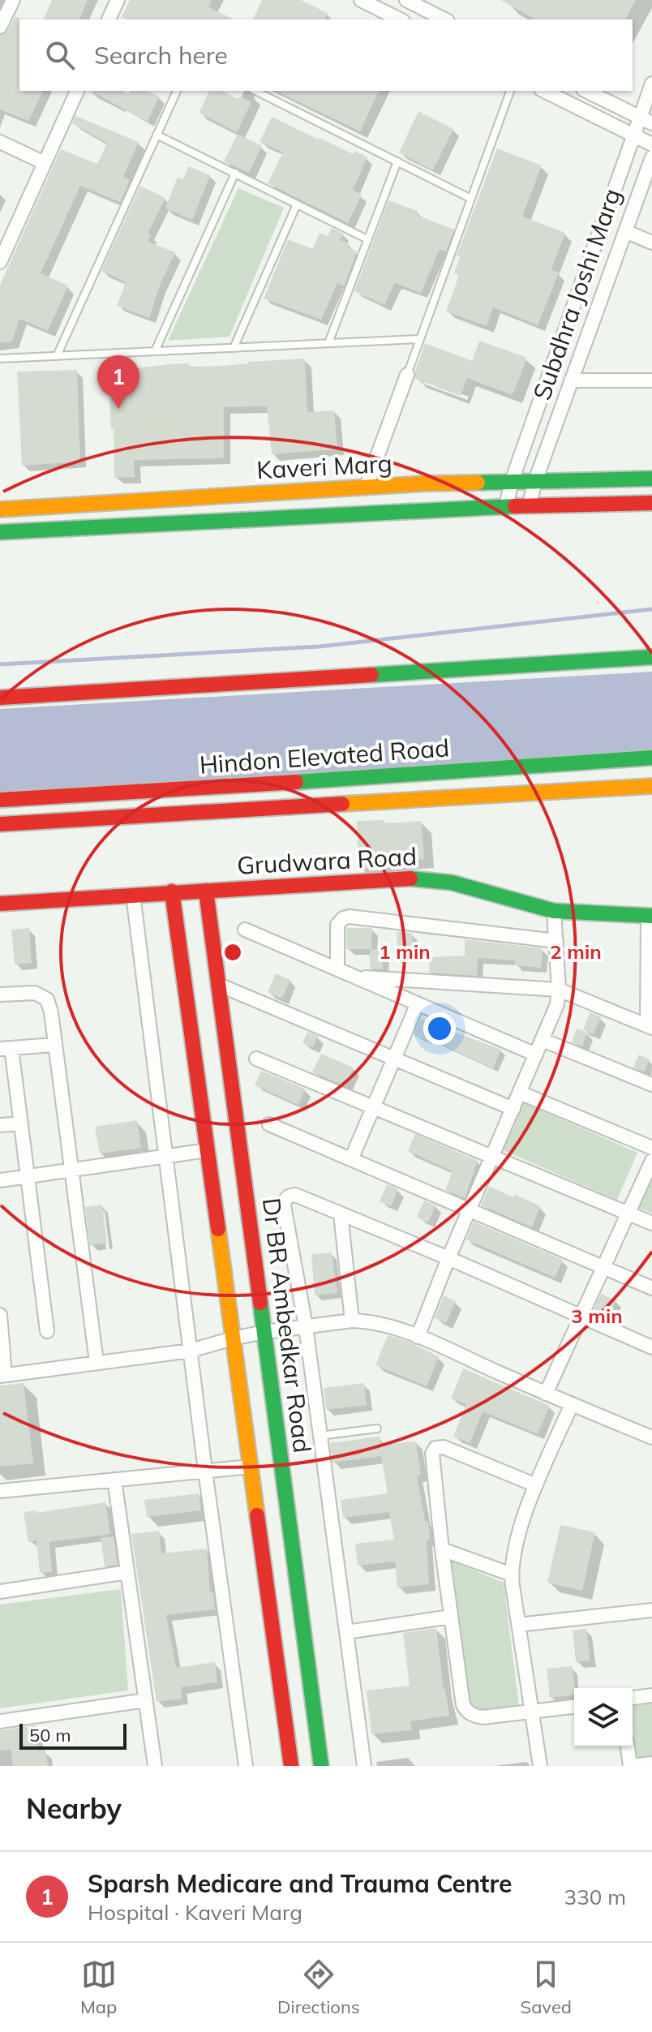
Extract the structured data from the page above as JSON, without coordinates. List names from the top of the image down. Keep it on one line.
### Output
{"streets":{"main road":["Kaveri Marg","Hindon Elevated Road","Grudwara Road","Dr BR Ambedkar Road"],"street":["Subdhra Joshi Marg"]},"crossings":[["Subdhra Joshi Marg","Kaveri Marg"],["Grudwara Road","Dr BR Ambedkar Road"]],"scale_bar":"50 m","page":{"search":"Search here","pins":"1","scale":"50 m","heading":"Nearby","list":[{"mark":"1","name":"Sparsh Medicare and Trauma Centre","note":"Hospital · Kaveri Marg","value":"330 m"}],"nav":["Map","Directions","Saved"]},"rings":["1 min","2 min","3 min"]}
